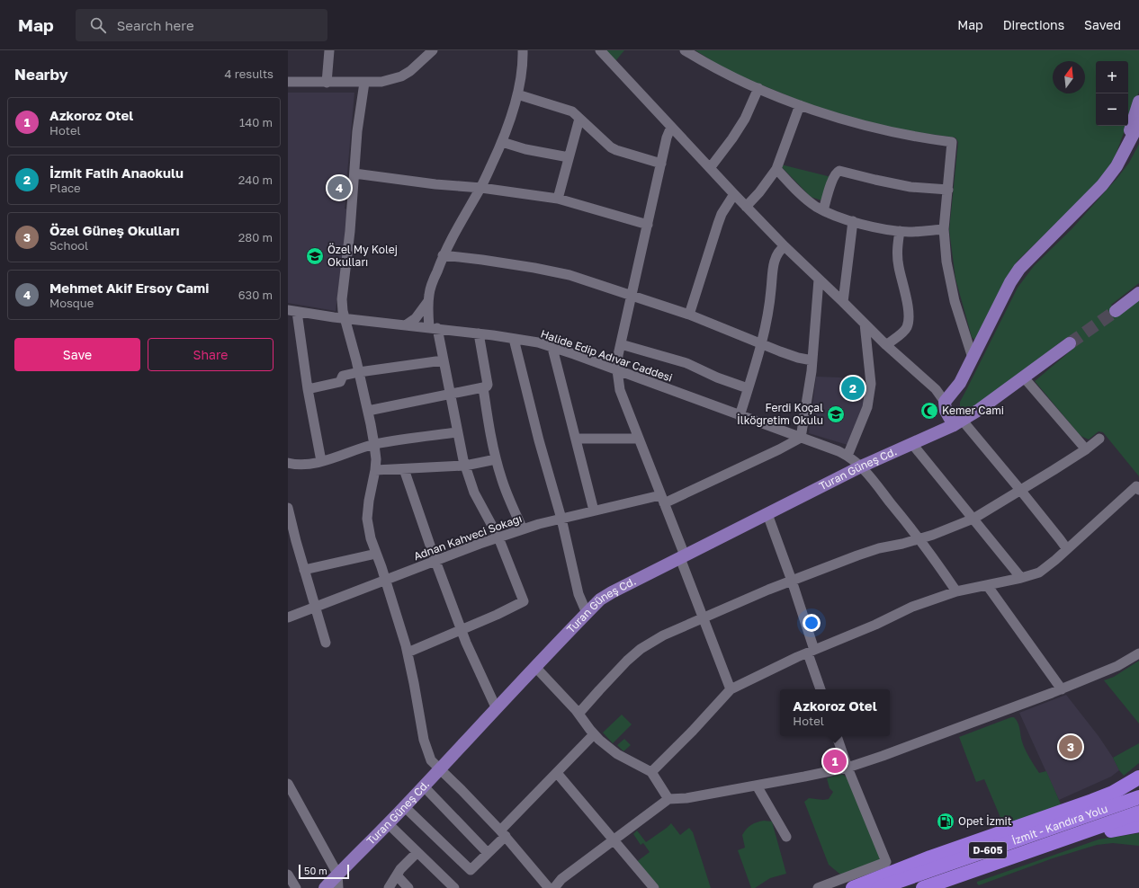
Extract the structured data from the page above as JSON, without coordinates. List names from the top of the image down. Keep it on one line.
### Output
{"streets":{"highway":["İzmit - Kandıra Yolu","D-605"],"main road":["Turan Güneş Cd."],"street":["Halide Edip Adıvar Caddesi","Adnan Kahveci Sokağı"]},"crossings":[["Halide Edip Adıvar Caddesi","Turan Güneş Cd."],["Halide Edip Adıvar Caddesi","Adnan Kahveci Sokağı"]],"places":{"school or university":["Özel My Kolej Okulları","Ferdi Koçal İlköğretim Okulu"],"mosque":["Kemer Cami"],"fuel station":["Opet İzmit"]},"scale_bar":"50 m","north":"top","page":{"header":"Map","search":"Search here","nav":["Map","Directions","Saved"],"heading":["Nearby","4 results"],"map_buttons":["+","−"],"list":[{"mark":"1","name":"Azkoroz Otel","note":"Hotel","value":"140 m"},{"mark":"2","name":"İzmit Fatih Anaokulu","note":"Place","value":"240 m"},{"mark":"3","name":"Özel Güneş Okulları","note":"School","value":"280 m"},{"mark":"4","name":"Mehmet Akif Ersoy Cami","note":"Mosque","value":"630 m"}],"pins":["4","2","3","1"],"buttons":["Save","Share"],"popup":["Azkoroz Otel","Hotel"],"scale":"50 m"}}
